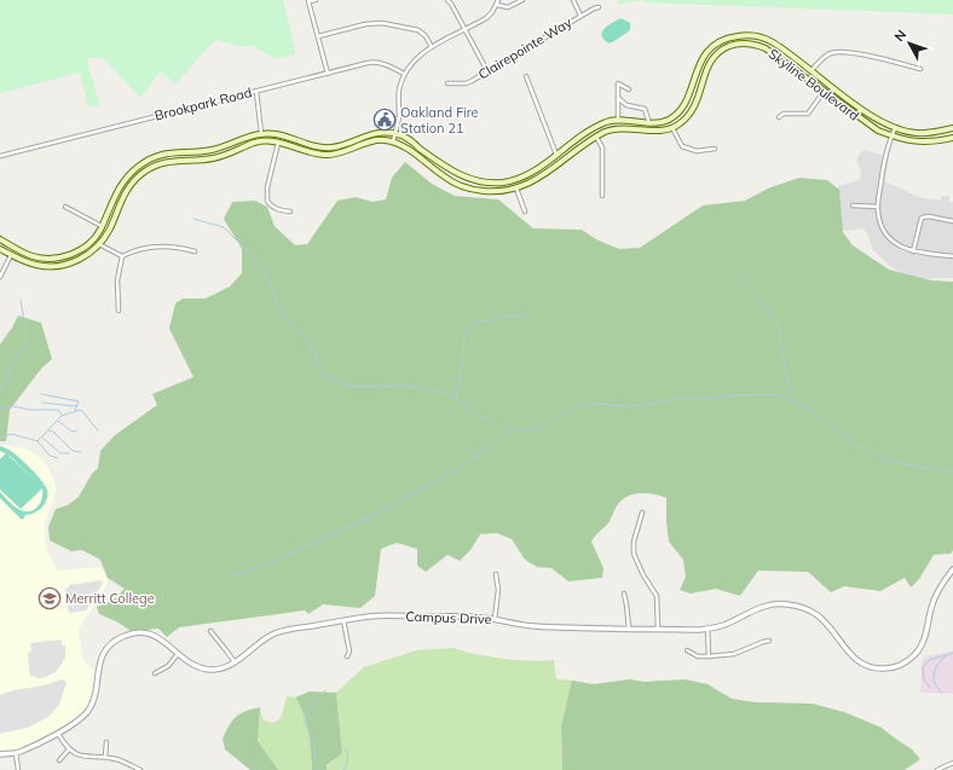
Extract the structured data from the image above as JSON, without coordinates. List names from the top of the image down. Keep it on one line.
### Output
{"streets":{"main road":["Skyline Boulevard"],"street":["Clairepointe Way","Brookpark Road","Campus Drive"]},"places":{"public building":["Oakland Fire Station 21"],"school or university":["Merritt College"]},"north":"top left"}
